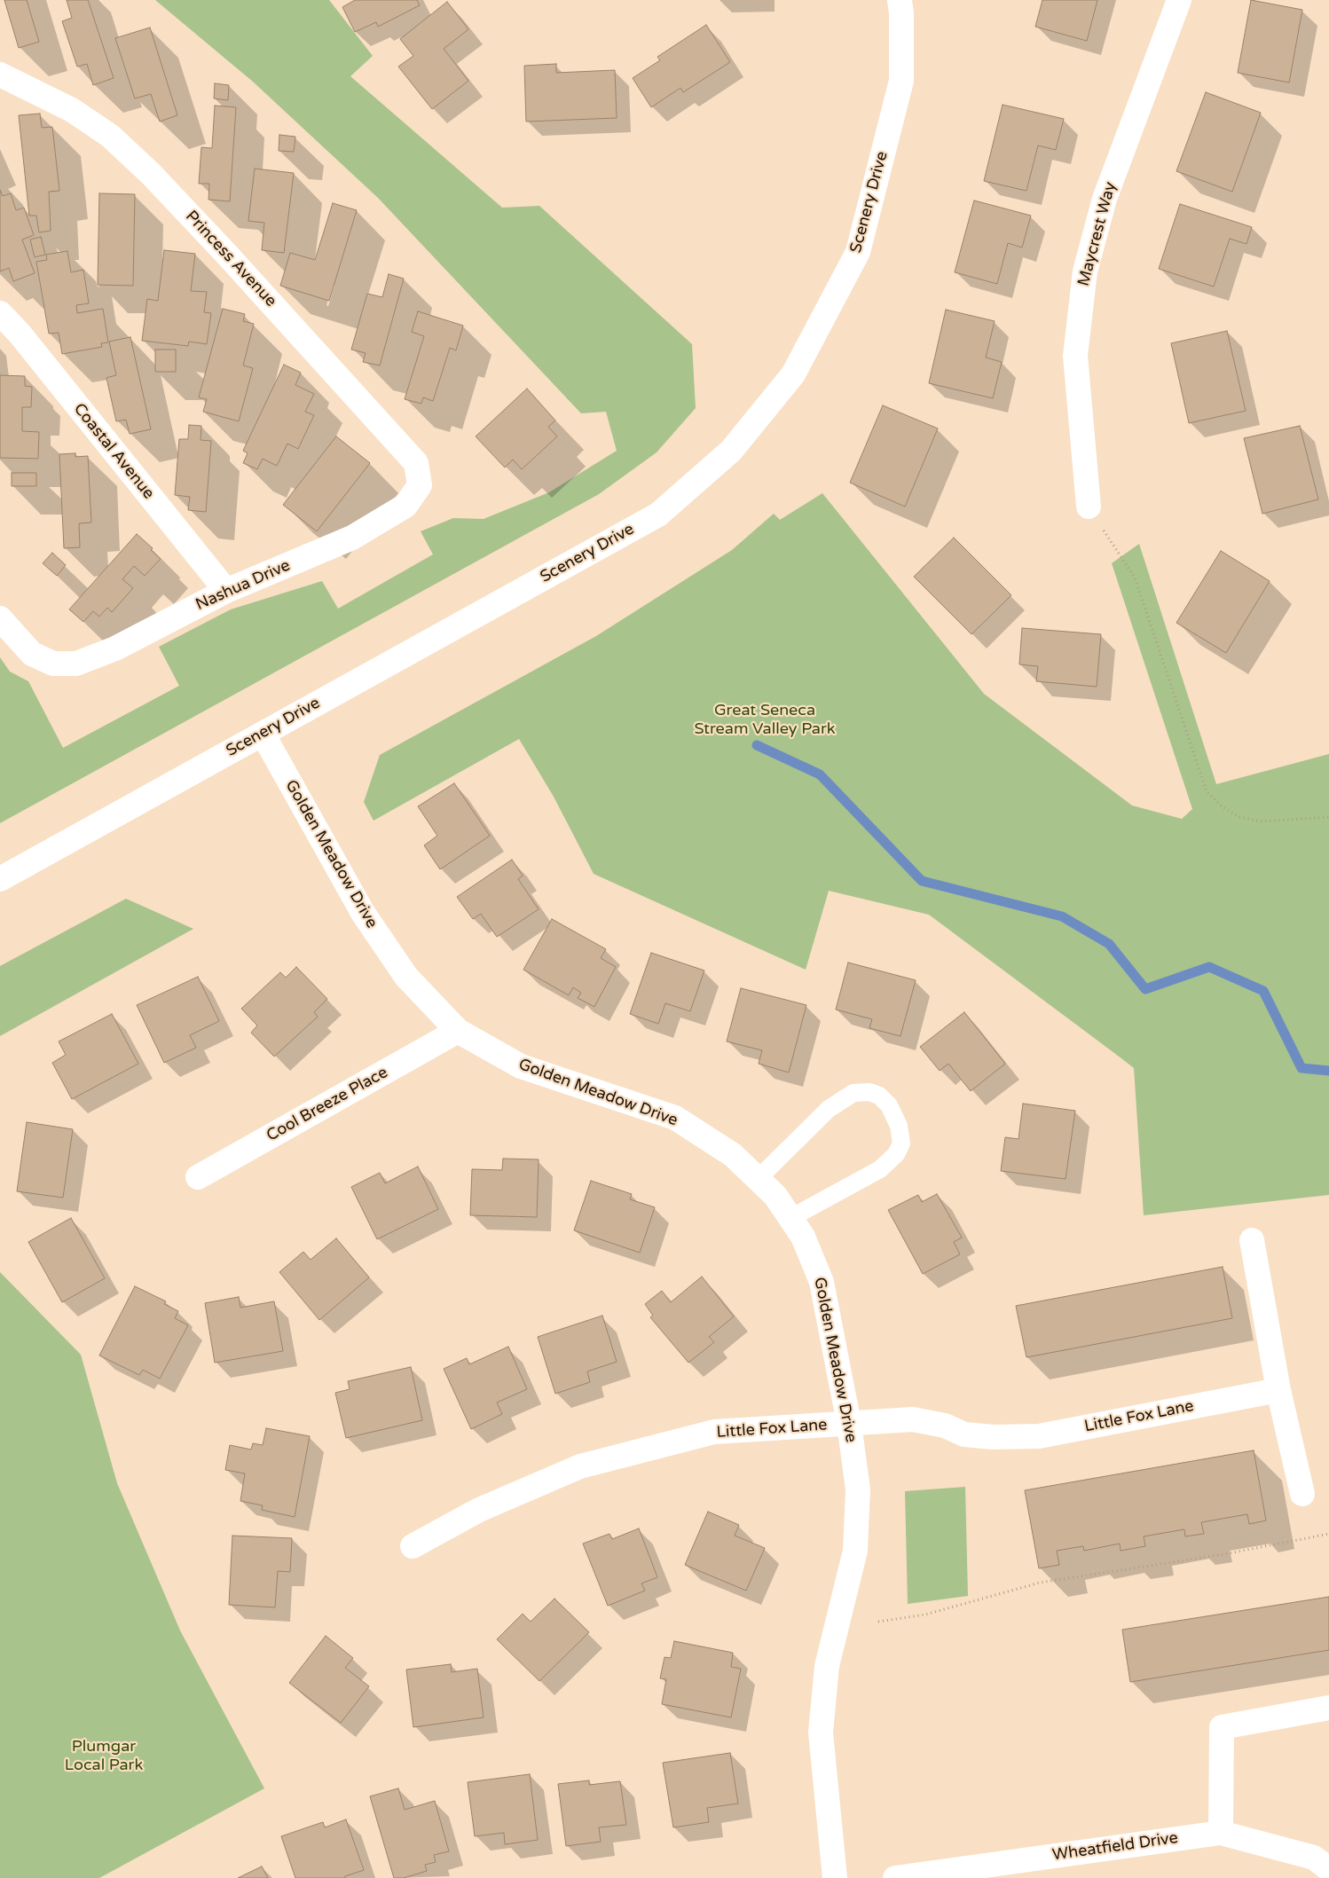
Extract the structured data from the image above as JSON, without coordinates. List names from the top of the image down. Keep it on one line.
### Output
{"streets":{"street":["Scenery Drive","Maycrest Way","Princess Avenue","Coastal Avenue","Nashua Drive","Golden Meadow Drive","Cool Breeze Place","Little Fox Lane","Wheatfield Drive"]},"crossings":[["Scenery Drive","Golden Meadow Drive"],["Princess Avenue","Nashua Drive"],["Coastal Avenue","Nashua Drive"],["Golden Meadow Drive","Cool Breeze Place"],["Golden Meadow Drive","Little Fox Lane"]],"parks":["Great Seneca Stream Valley Park","Plumgar Local Park"]}
